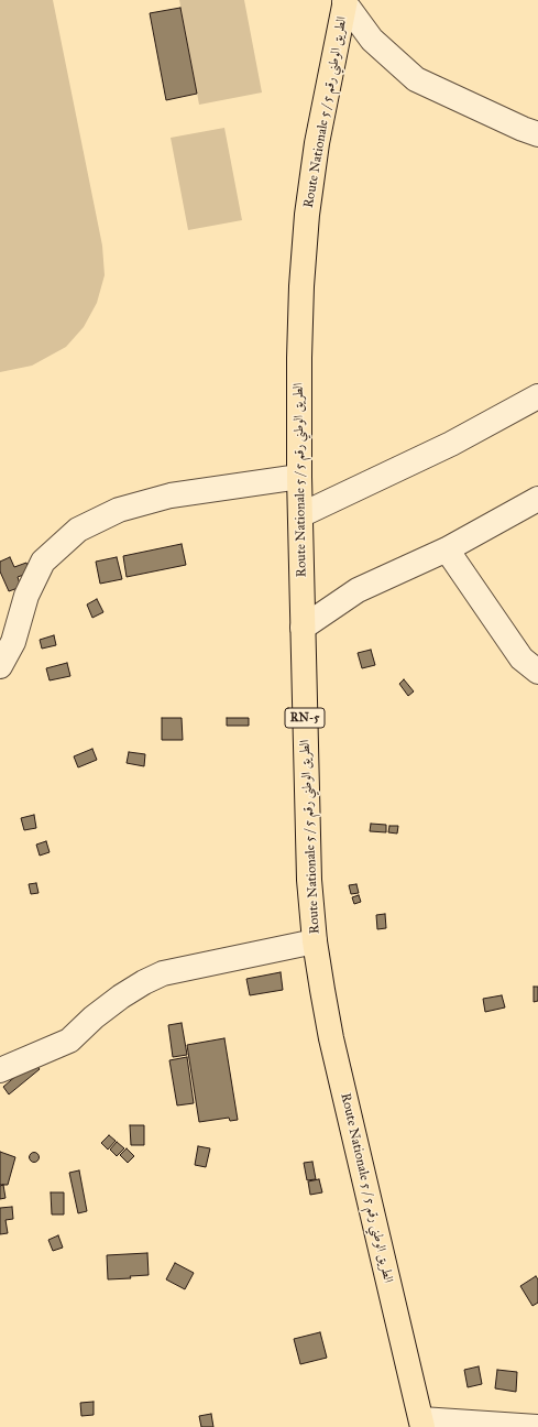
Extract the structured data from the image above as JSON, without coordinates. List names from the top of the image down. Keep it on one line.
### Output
{"streets":{"main road":["Route Nationale 5 / الطريق الوطني رقم 5","RN-5"]}}
